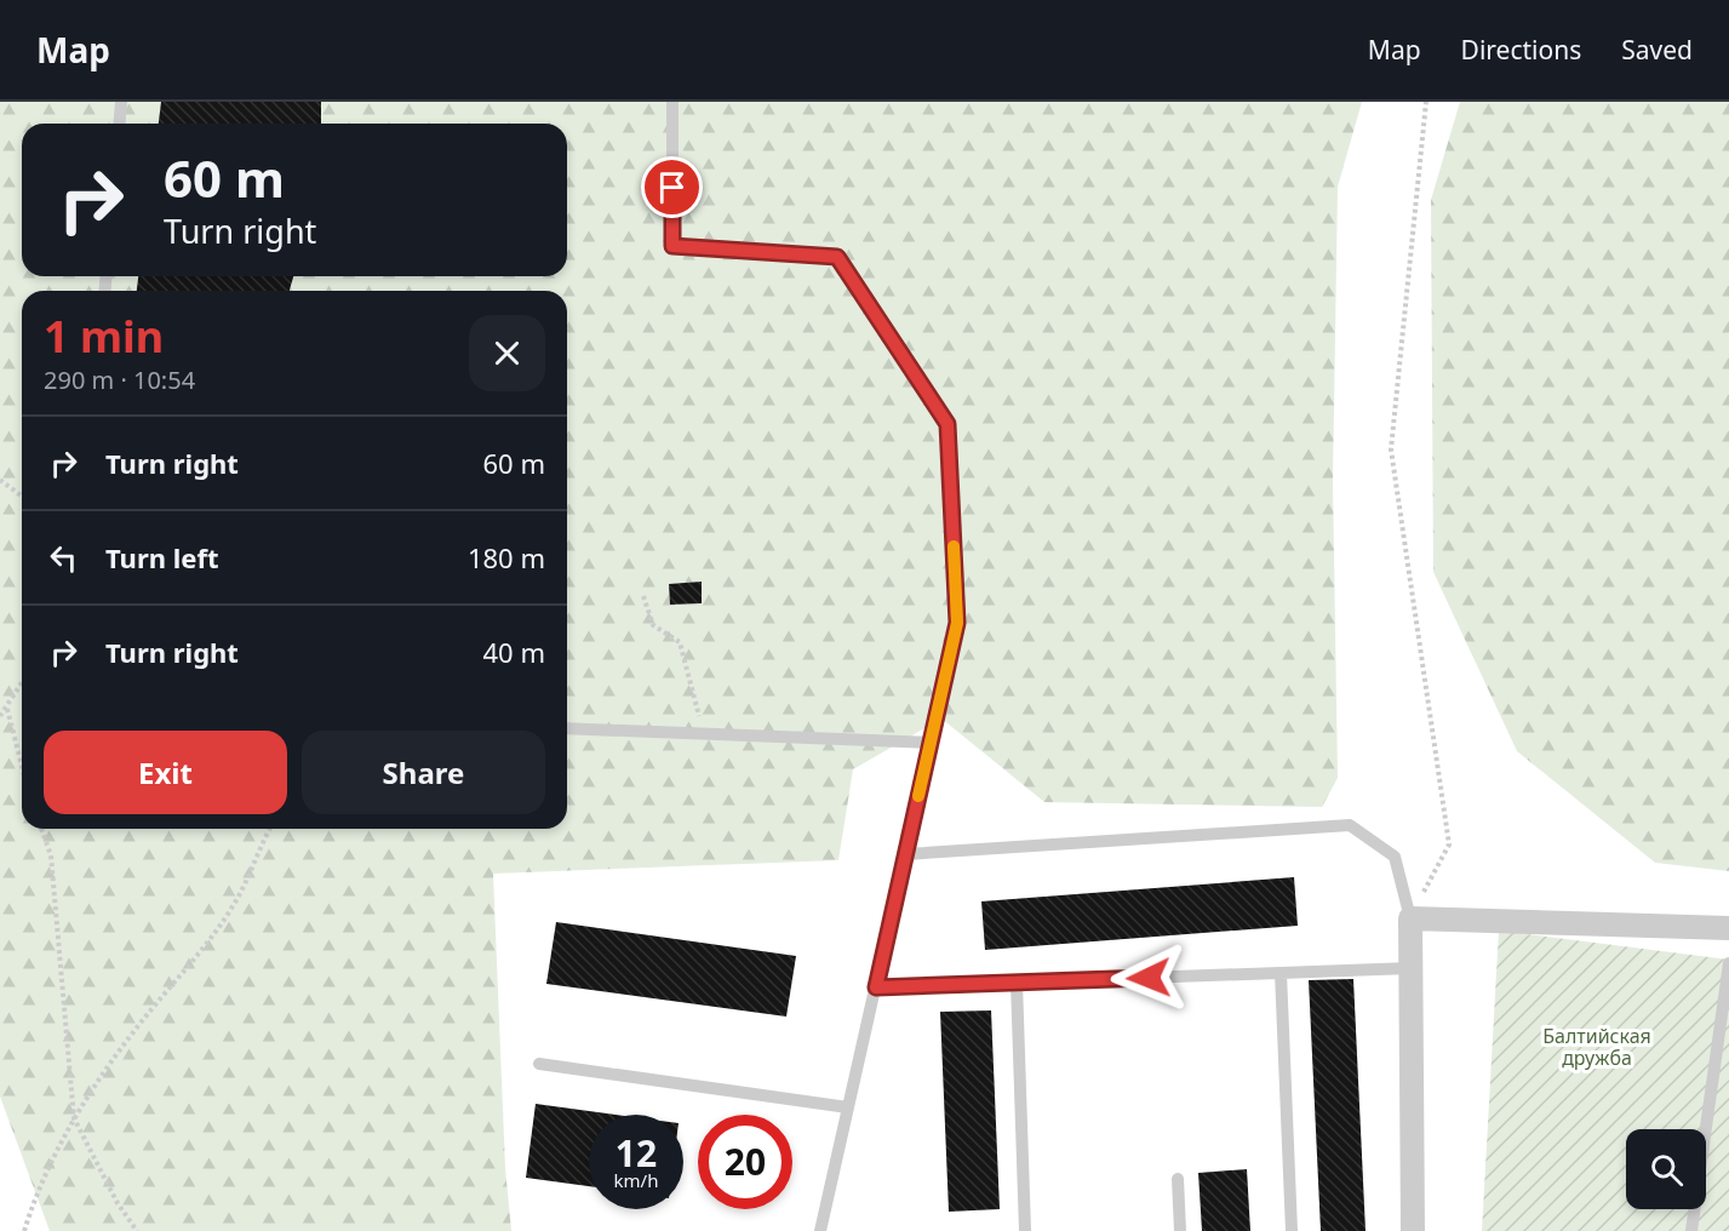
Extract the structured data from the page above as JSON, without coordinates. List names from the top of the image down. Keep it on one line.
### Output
{"parks":["Балтийская дружба"],"page":{"header":"Map","nav":["Map","Directions","Saved"],"turn":["60 m","Turn right"],"heading":["1 min","290 m · 10:54"],"list":[{"name":"Turn right","value":"60 m"},{"name":"Turn left","value":"180 m"},{"name":"Turn right","value":"40 m"}],"buttons":["Exit","Share"],"speed":"12 km/h","limit":"20"}}
